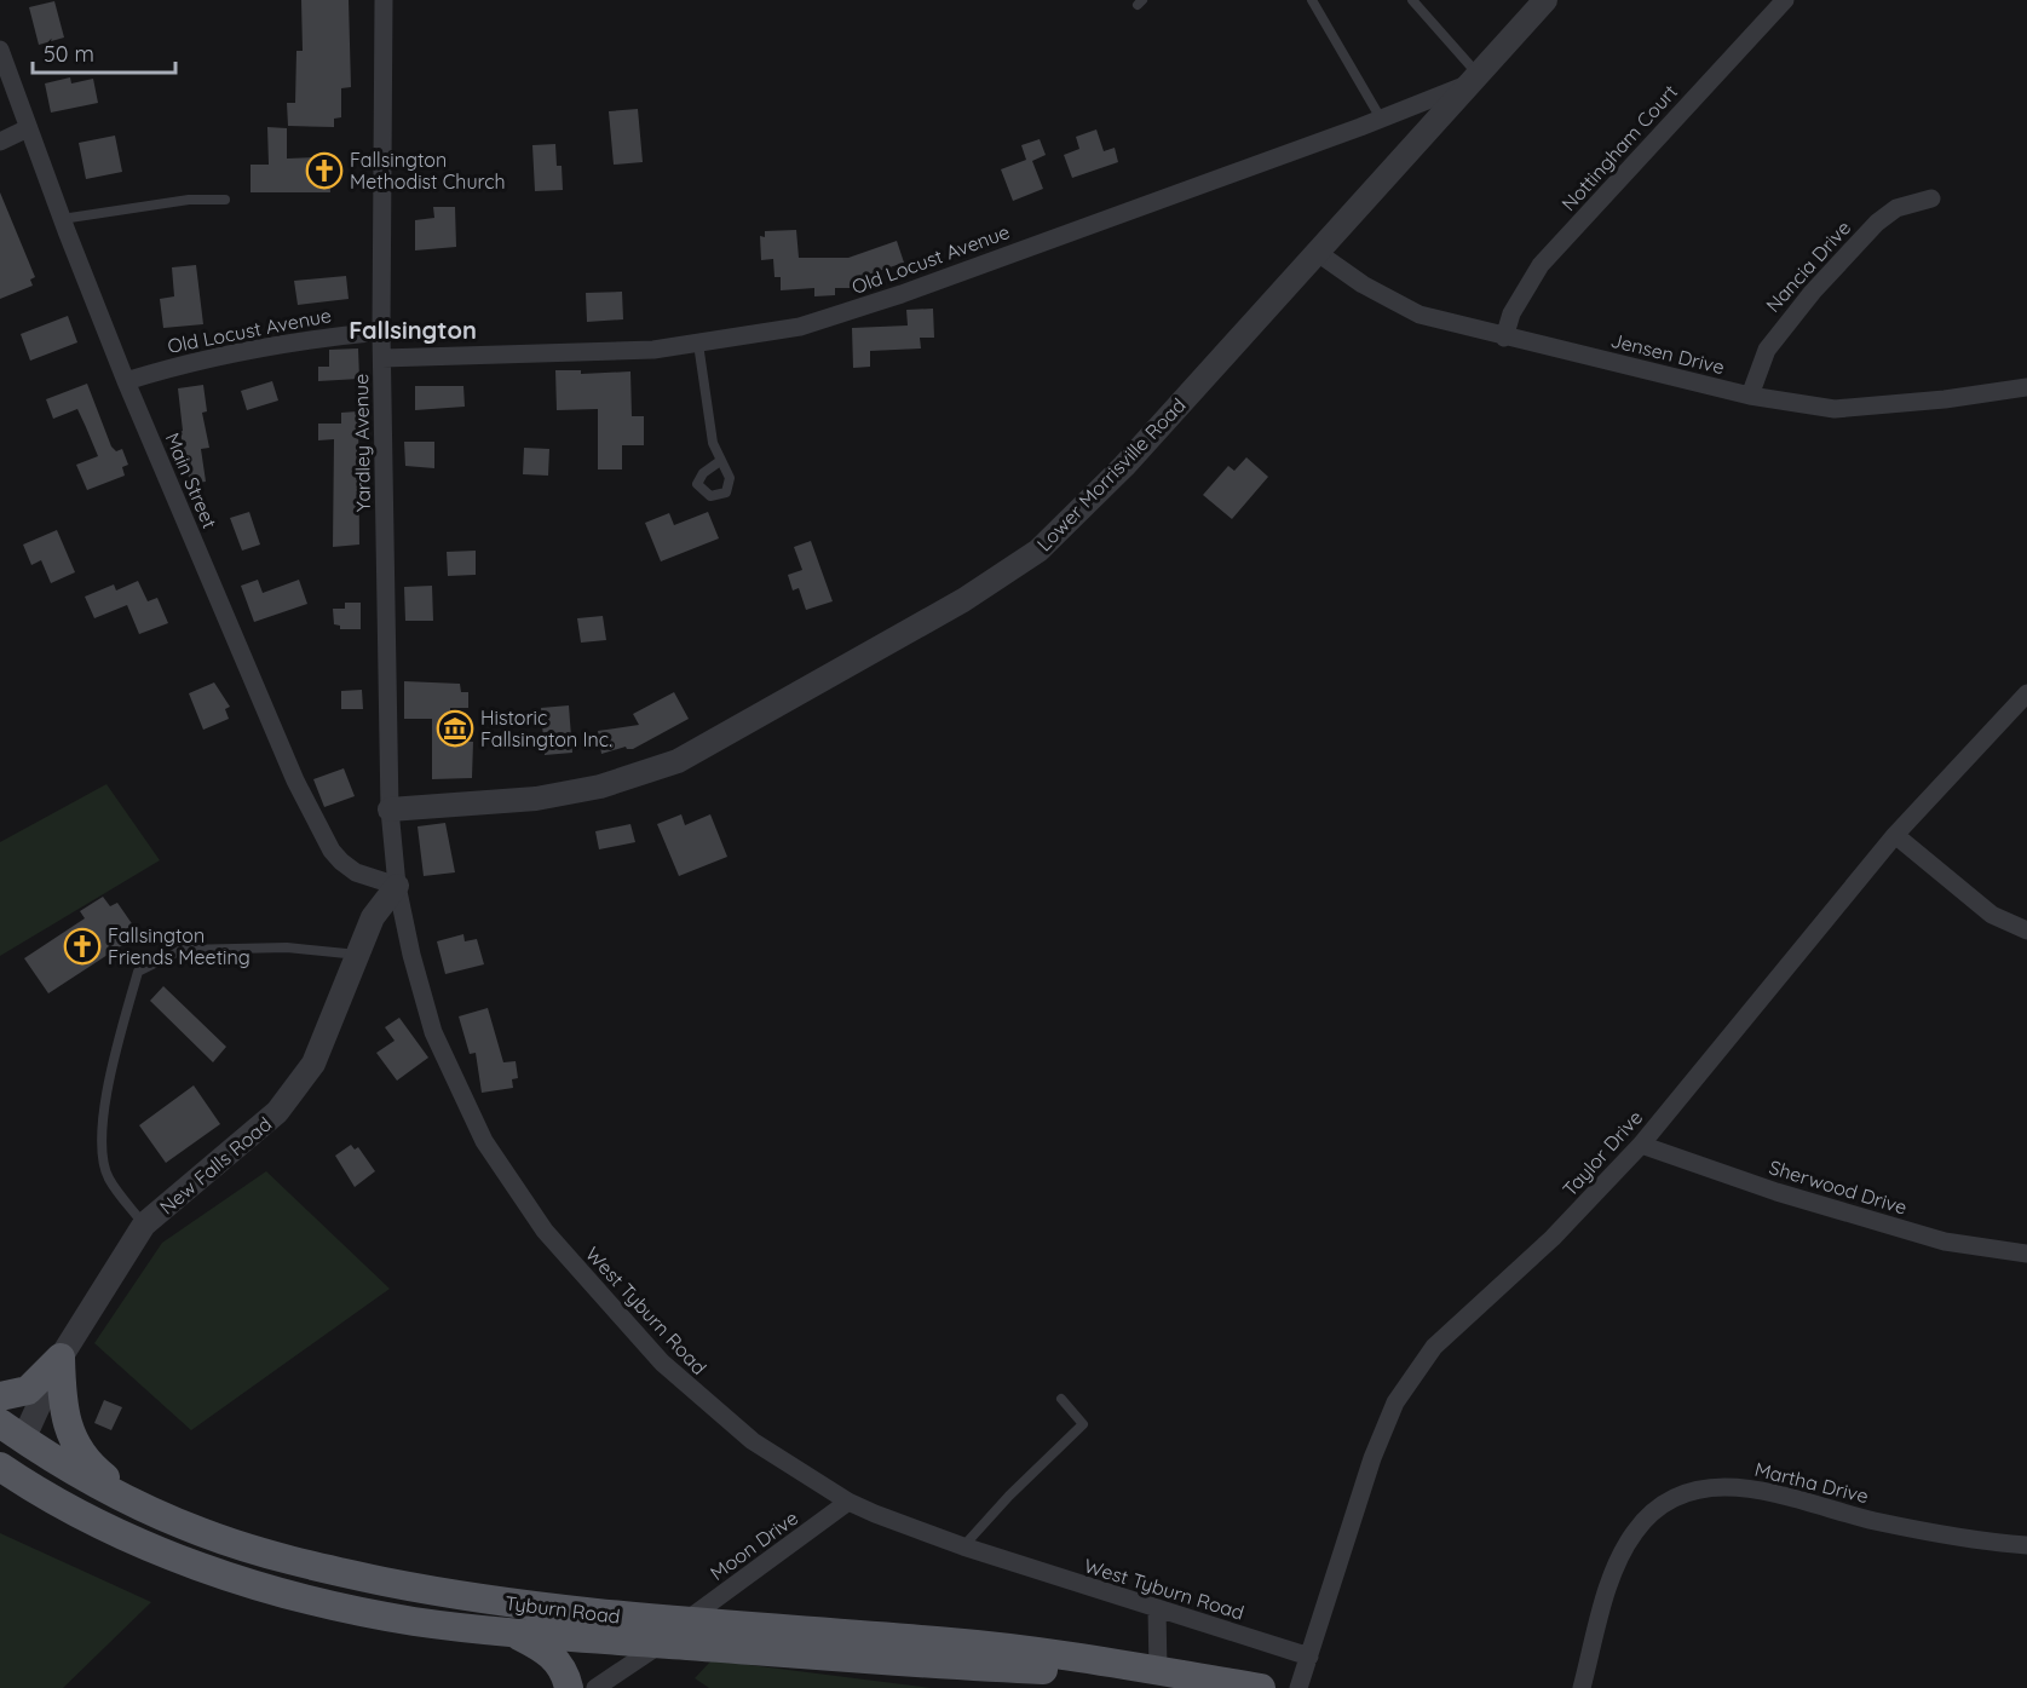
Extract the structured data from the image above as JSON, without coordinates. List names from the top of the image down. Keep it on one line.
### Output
{"streets":{"main road":["Tyburn Road"],"street":["Nottingham Court","Old Locust Avenue","Nancia Drive","Jensen Drive","Yardley Avenue","Lower Morrisville Road","Main Street","Taylor Drive","New Falls Road","Sherwood Drive","West Tyburn Road","Martha Drive","Moon Drive"]},"crossings":[["Nottingham Court","Jensen Drive"],["Old Locust Avenue","Yardley Avenue"],["Old Locust Avenue","Lower Morrisville Road"],["Old Locust Avenue","Main Street"],["Nancia Drive","Jensen Drive"],["Jensen Drive","Lower Morrisville Road"],["Yardley Avenue","Lower Morrisville Road"],["Yardley Avenue","Main Street"],["Yardley Avenue","New Falls Road"],["Yardley Avenue","West Tyburn Road"],["Main Street","New Falls Road"],["Main Street","West Tyburn Road"],["Taylor Drive","Sherwood Drive"],["Taylor Drive","West Tyburn Road"],["New Falls Road","West Tyburn Road"],["New Falls Road","Tyburn Road"],["West Tyburn Road","Moon Drive"],["Moon Drive","Tyburn Road"]],"districts":["Fallsington"],"places":{"church":["Fallsington Methodist Church","Fallsington Friends Meeting"],"museum":["Historic Fallsington Inc."]},"scale_bar":"50 m"}
